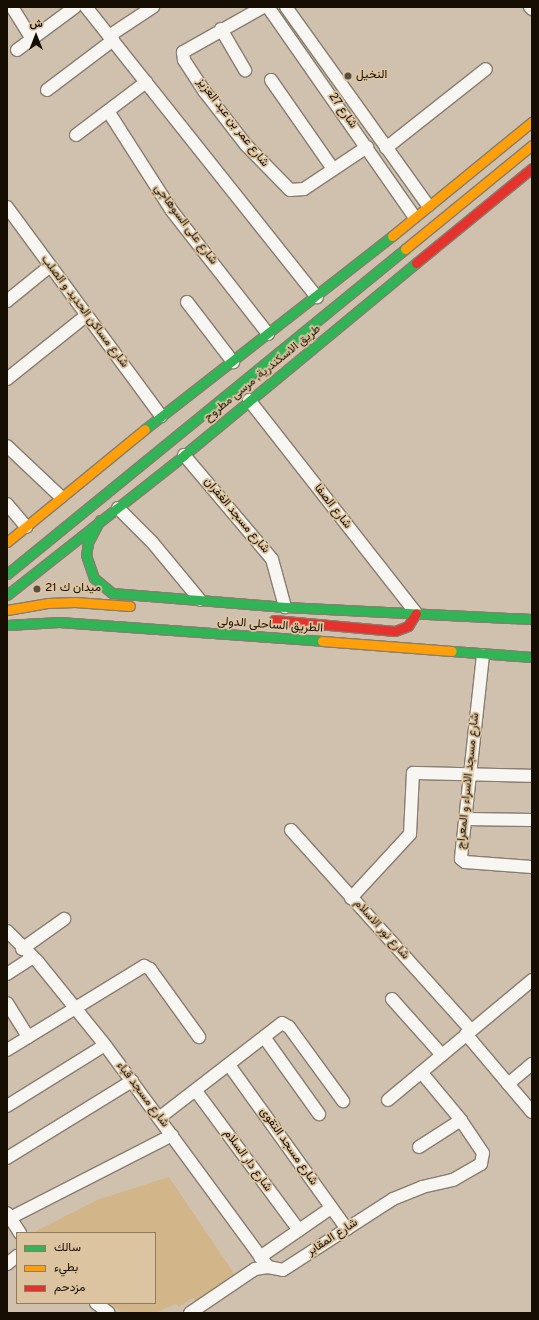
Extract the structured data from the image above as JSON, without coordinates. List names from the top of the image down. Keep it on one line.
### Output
{"streets":{"main road":["طريق الاسكندرية, مرسى مطروح","الطريق الساحلى الدولى"],"street":["شارع 27","شارع عمر بن عبد العزيز","شارع على السوهاجي","شارع مساكن الحديد و الصلب","شارع الصفا","شارع مسجد الغفران","شارع مسجد الاسراء و المعراج","شارع نور الاسلام","شارع مسجد قباء","شارع مسجد التقوى","شارع دار السلام","شارع المقابر"]},"crossings":[["شارع 27","شارع عمر بن عبد العزيز"],["طريق الاسكندرية, مرسى مطروح","شارع الصفا"],["طريق الاسكندرية, مرسى مطروح","شارع مسجد الغفران"],["طريق الاسكندرية, مرسى مطروح","الطريق الساحلى الدولى"],["شارع الصفا","الطريق الساحلى الدولى"],["شارع مسجد الغفران","الطريق الساحلى الدولى"],["الطريق الساحلى الدولى","شارع مسجد الاسراء و المعراج"],["شارع مسجد قباء","شارع المقابر"],["شارع مسجد التقوى","شارع المقابر"]],"places":["النخيل","ميدان ك 21"],"legend":["سالك","بطيء","مزدحم"],"north":"top"}
